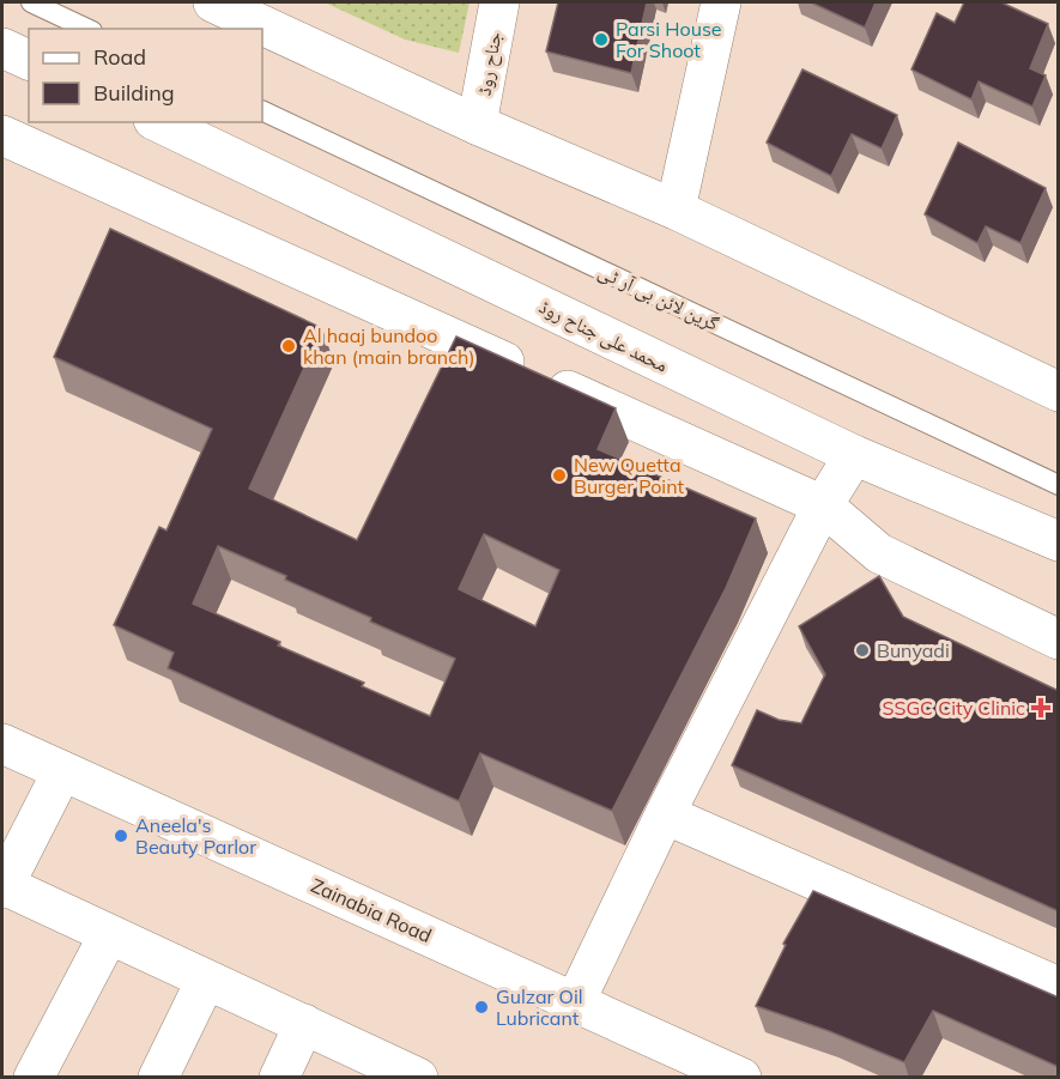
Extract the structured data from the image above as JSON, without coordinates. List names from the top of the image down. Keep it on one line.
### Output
{"streets":{"main road":["جناح روڈ","محمد علی جناح روڈ","Zainabia Road"],"lane":["گرین لائن بی آر ٹی"]},"places":{"other":["Parsi House For Shoot","Al haaj bundoo khan (main branch)","New Quetta Burger Point","Bunyadi","Aneela's Beauty Parlor","Gulzar Oil Lubricant"],"health":["SSGC City Clinic"]},"legend":["Road","Building"]}
